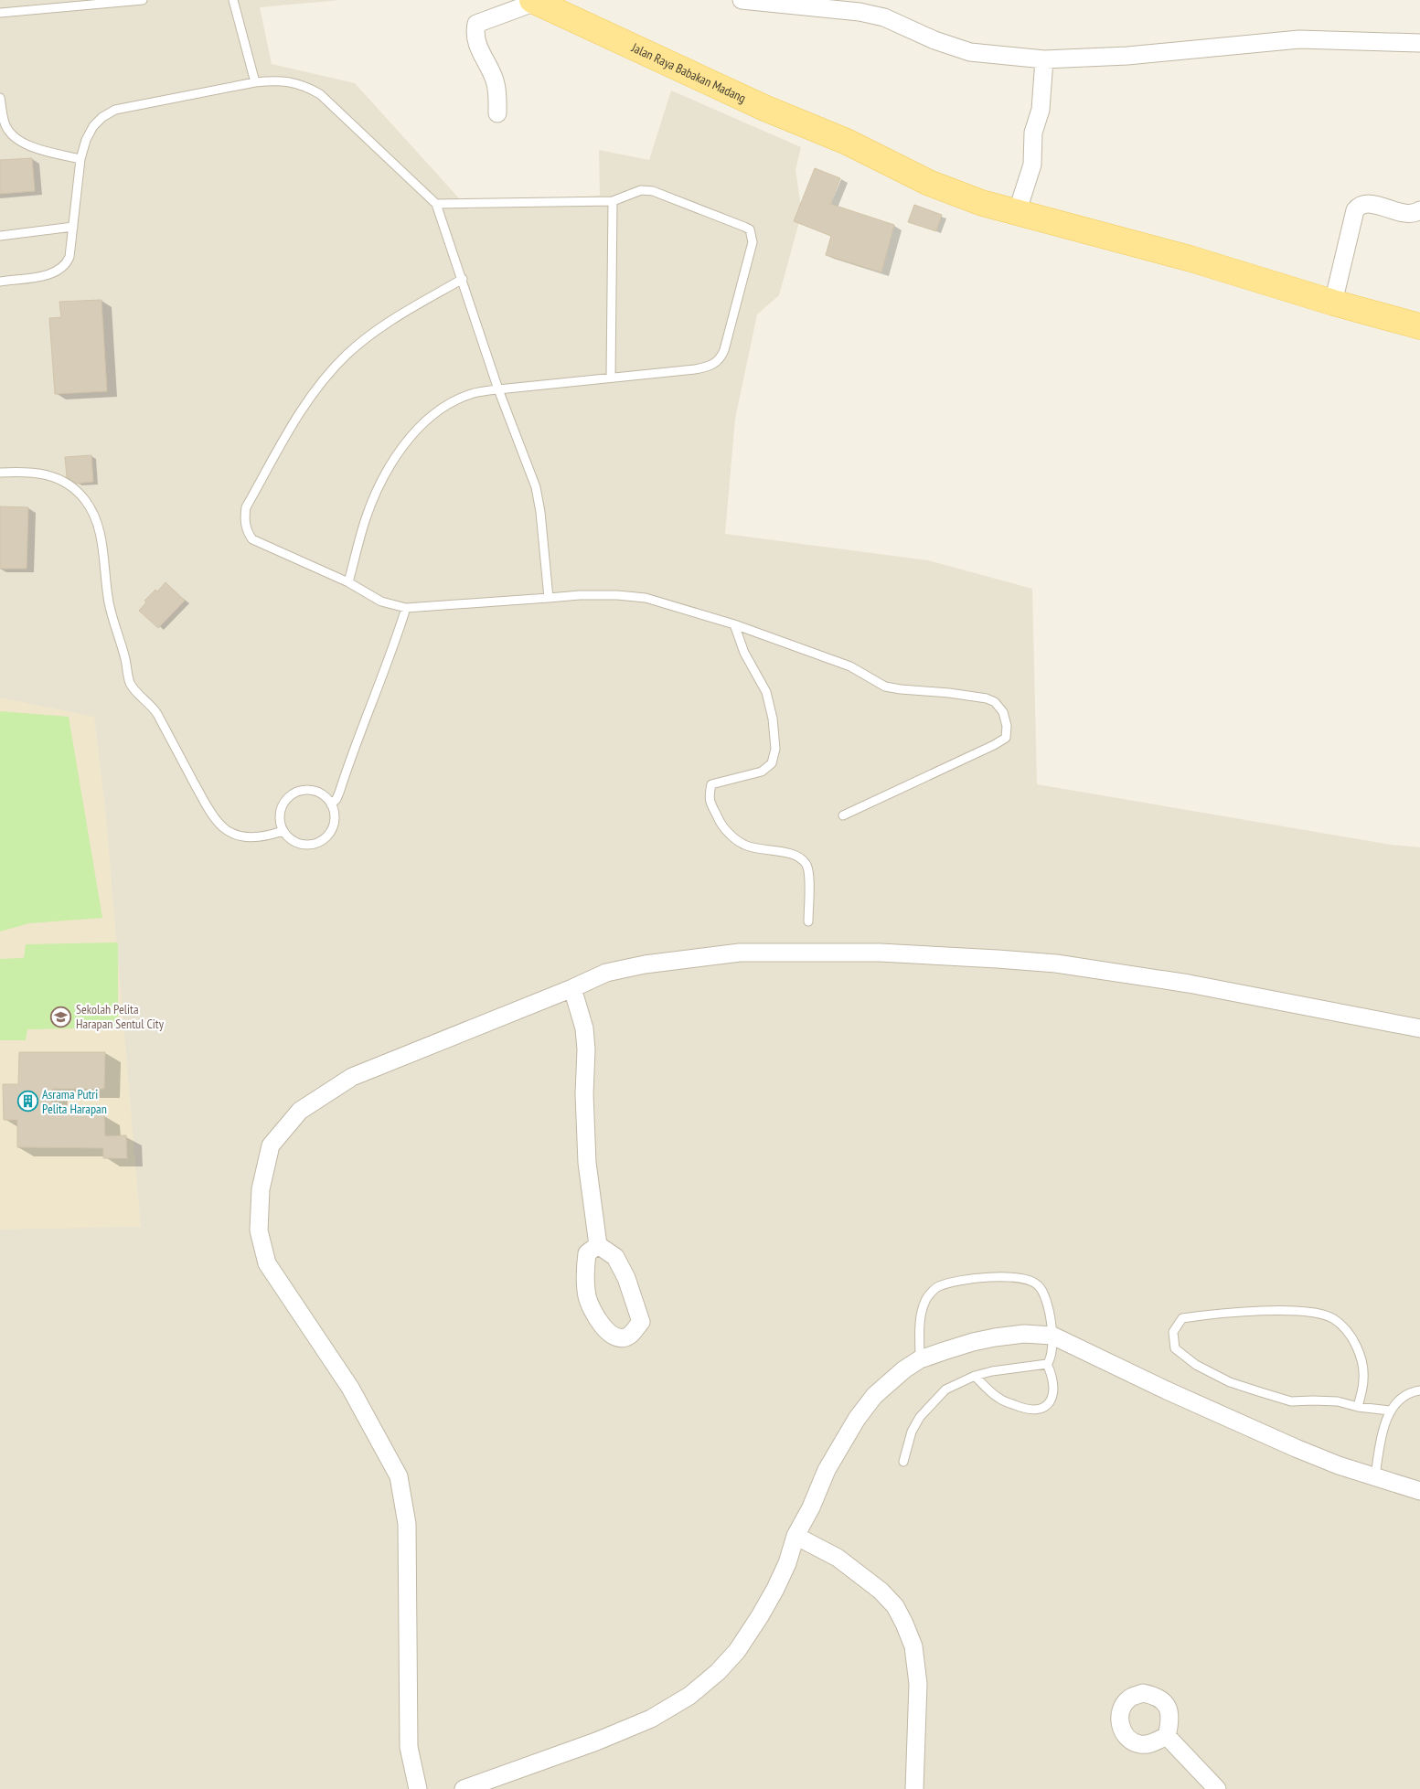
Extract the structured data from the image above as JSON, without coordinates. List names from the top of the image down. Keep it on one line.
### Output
{"streets":{"main road":["Jalan Raya Babakan Madang"]},"places":{"school or university":["Sekolah Pelita Harapan Sentul City"],"building":["Asrama Putri Pelita Harapan"]}}
